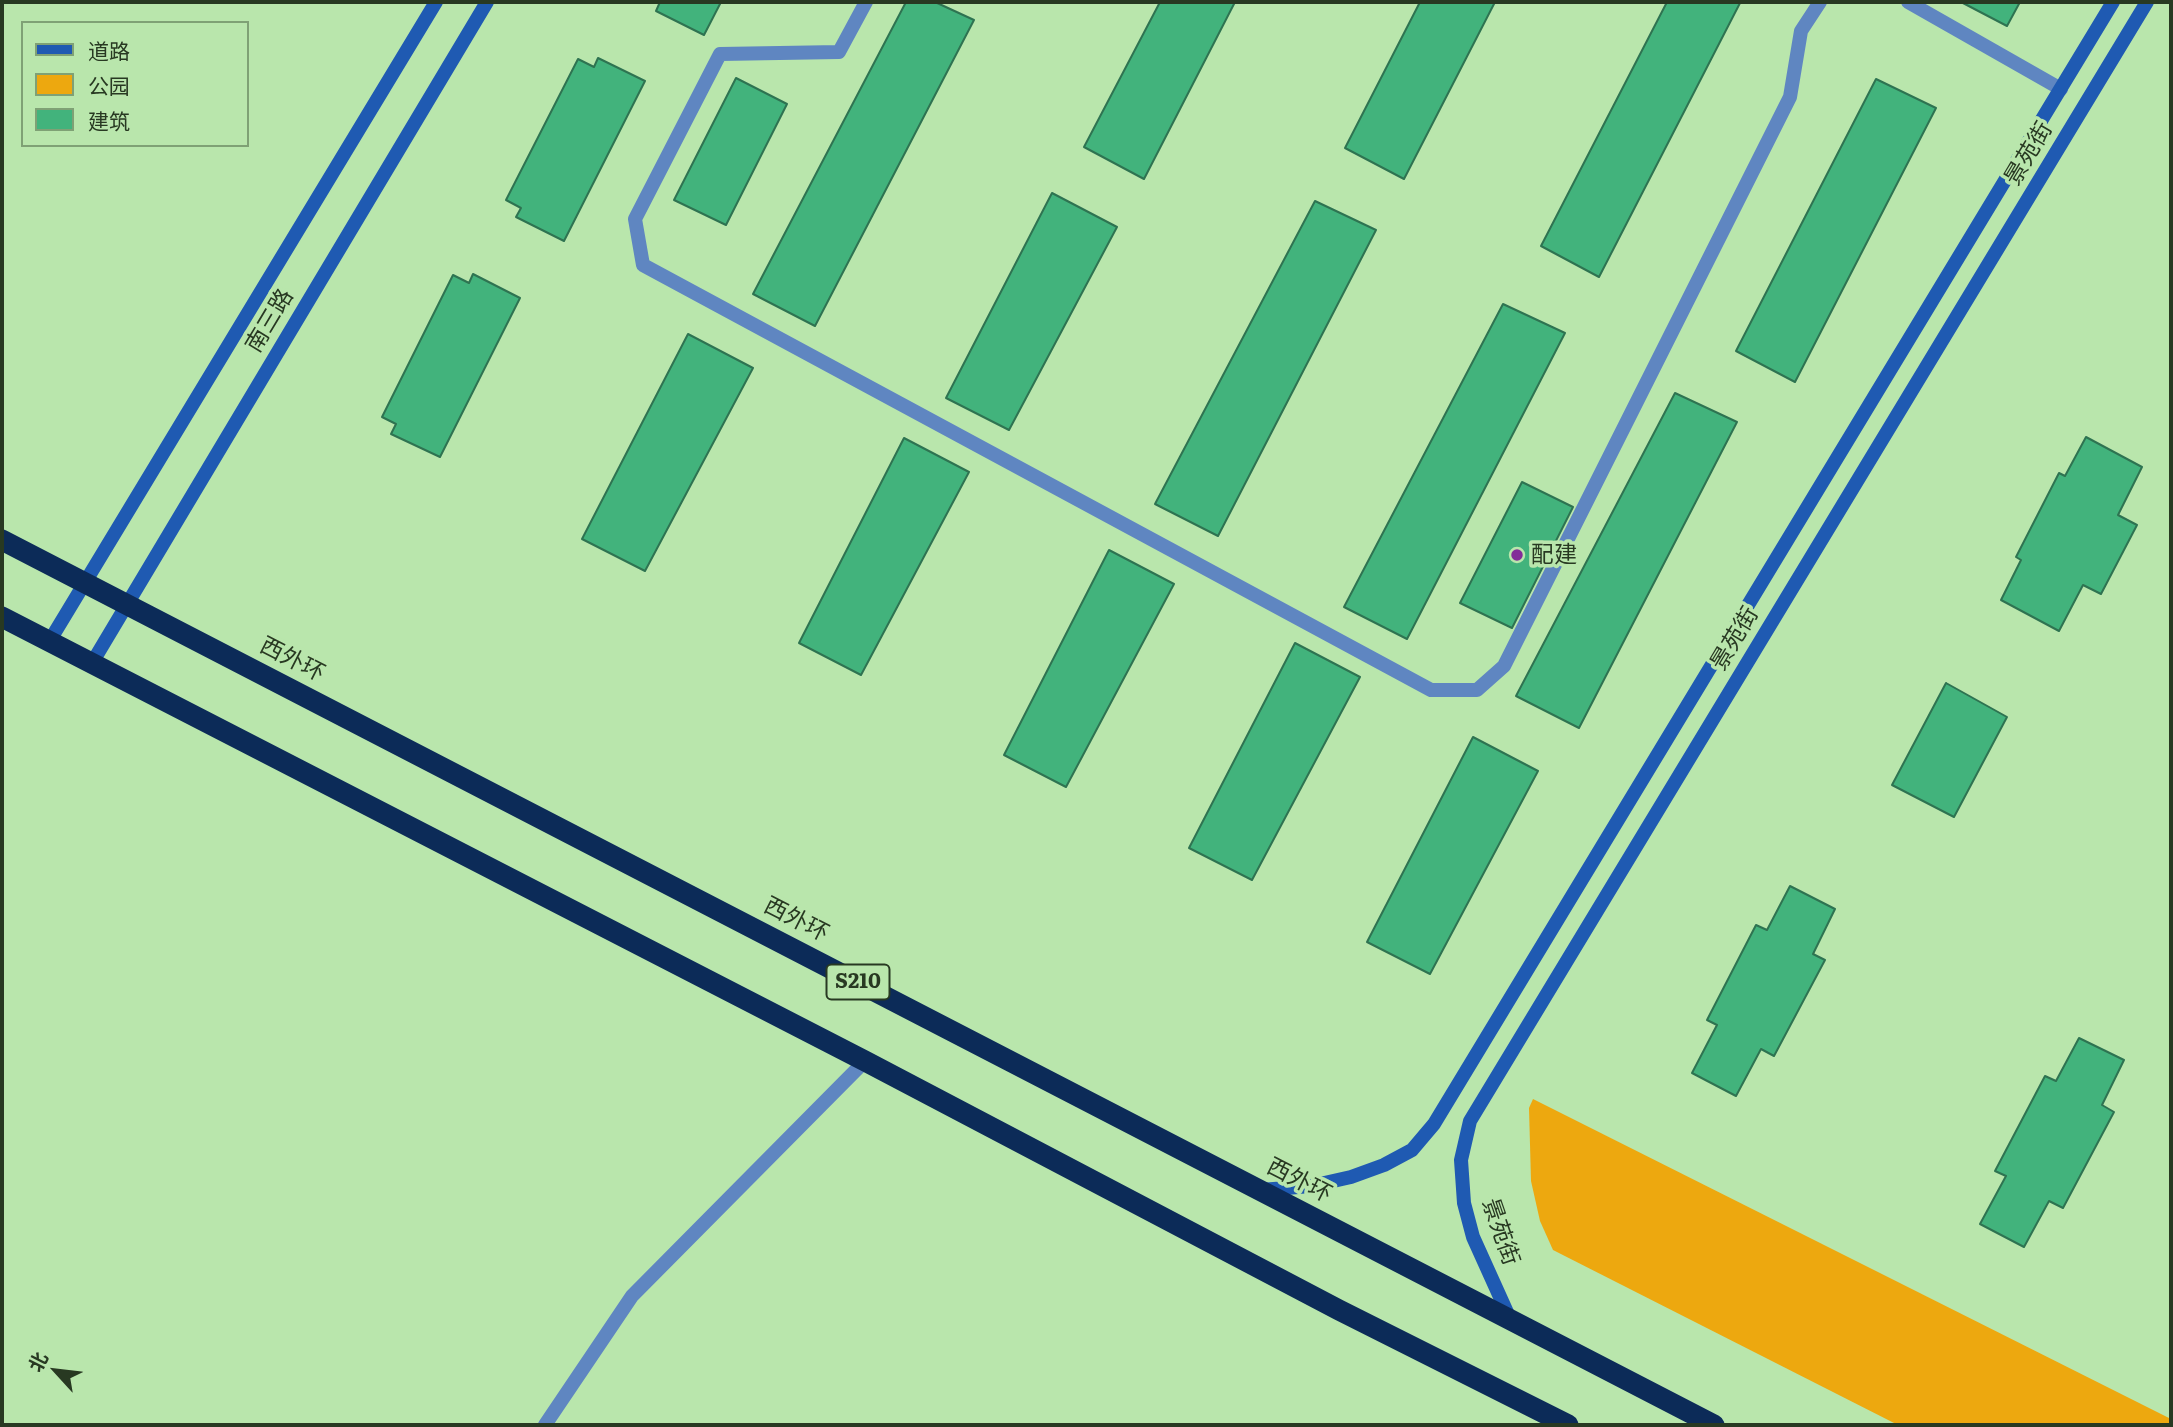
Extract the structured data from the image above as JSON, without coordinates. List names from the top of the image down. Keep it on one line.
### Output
{"streets":{"highway":["西外环","S210"],"street":["景苑街","南三路"]},"crossings":[["景苑街","西外环"],["南三路","西外环"]],"places":["配建"],"legend":["道路","公园","建筑"],"north":"top left"}
